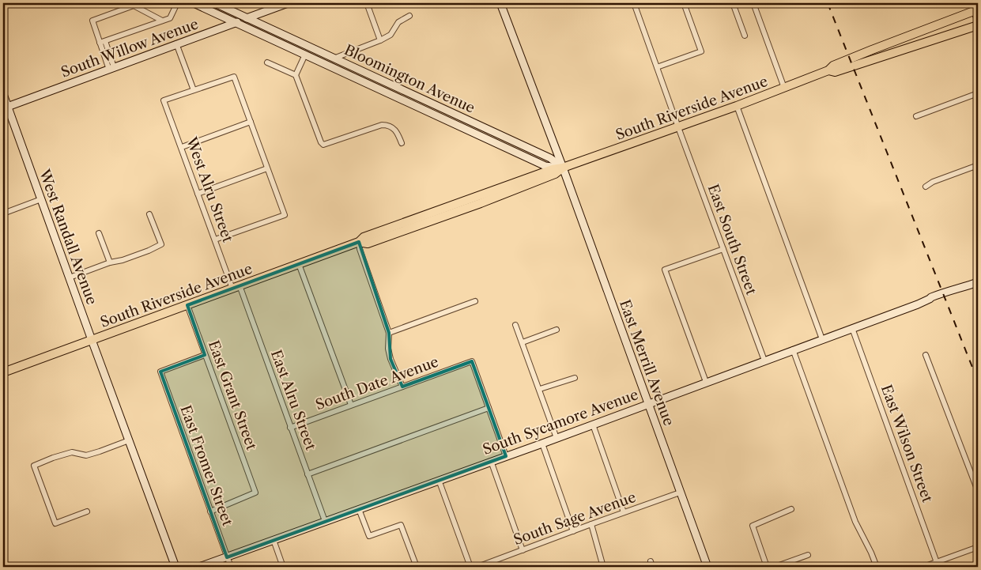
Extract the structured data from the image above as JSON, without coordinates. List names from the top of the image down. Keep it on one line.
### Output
{"streets":{"main road":["South Riverside Avenue"],"street":["South Willow Avenue","Bloomington Avenue","West Alru Street","West Randall Avenue","East South Street","East Merrill Avenue","South Date Avenue","East Grant Street","East Alru Street","South Sycamore Avenue","East Wilson Street","East Fromer Street","South Sage Avenue"]},"crossings":[["South Willow Avenue","Bloomington Avenue"],["South Willow Avenue","West Randall Avenue"],["Bloomington Avenue","South Riverside Avenue"],["Bloomington Avenue","East Merrill Avenue"],["South Riverside Avenue","West Alru Street"],["South Riverside Avenue","West Randall Avenue"],["South Riverside Avenue","East South Street"],["South Riverside Avenue","East Merrill Avenue"],["South Riverside Avenue","East Grant Street"],["South Riverside Avenue","East Alru Street"],["West Alru Street","East Alru Street"],["East South Street","South Sycamore Avenue"],["East Merrill Avenue","South Sycamore Avenue"],["East Merrill Avenue","South Sage Avenue"],["South Date Avenue","East Alru Street"],["East Grant Street","East Fromer Street"],["East Alru Street","South Sycamore Avenue"],["South Sycamore Avenue","East Wilson Street"],["South Sycamore Avenue","East Fromer Street"]]}
